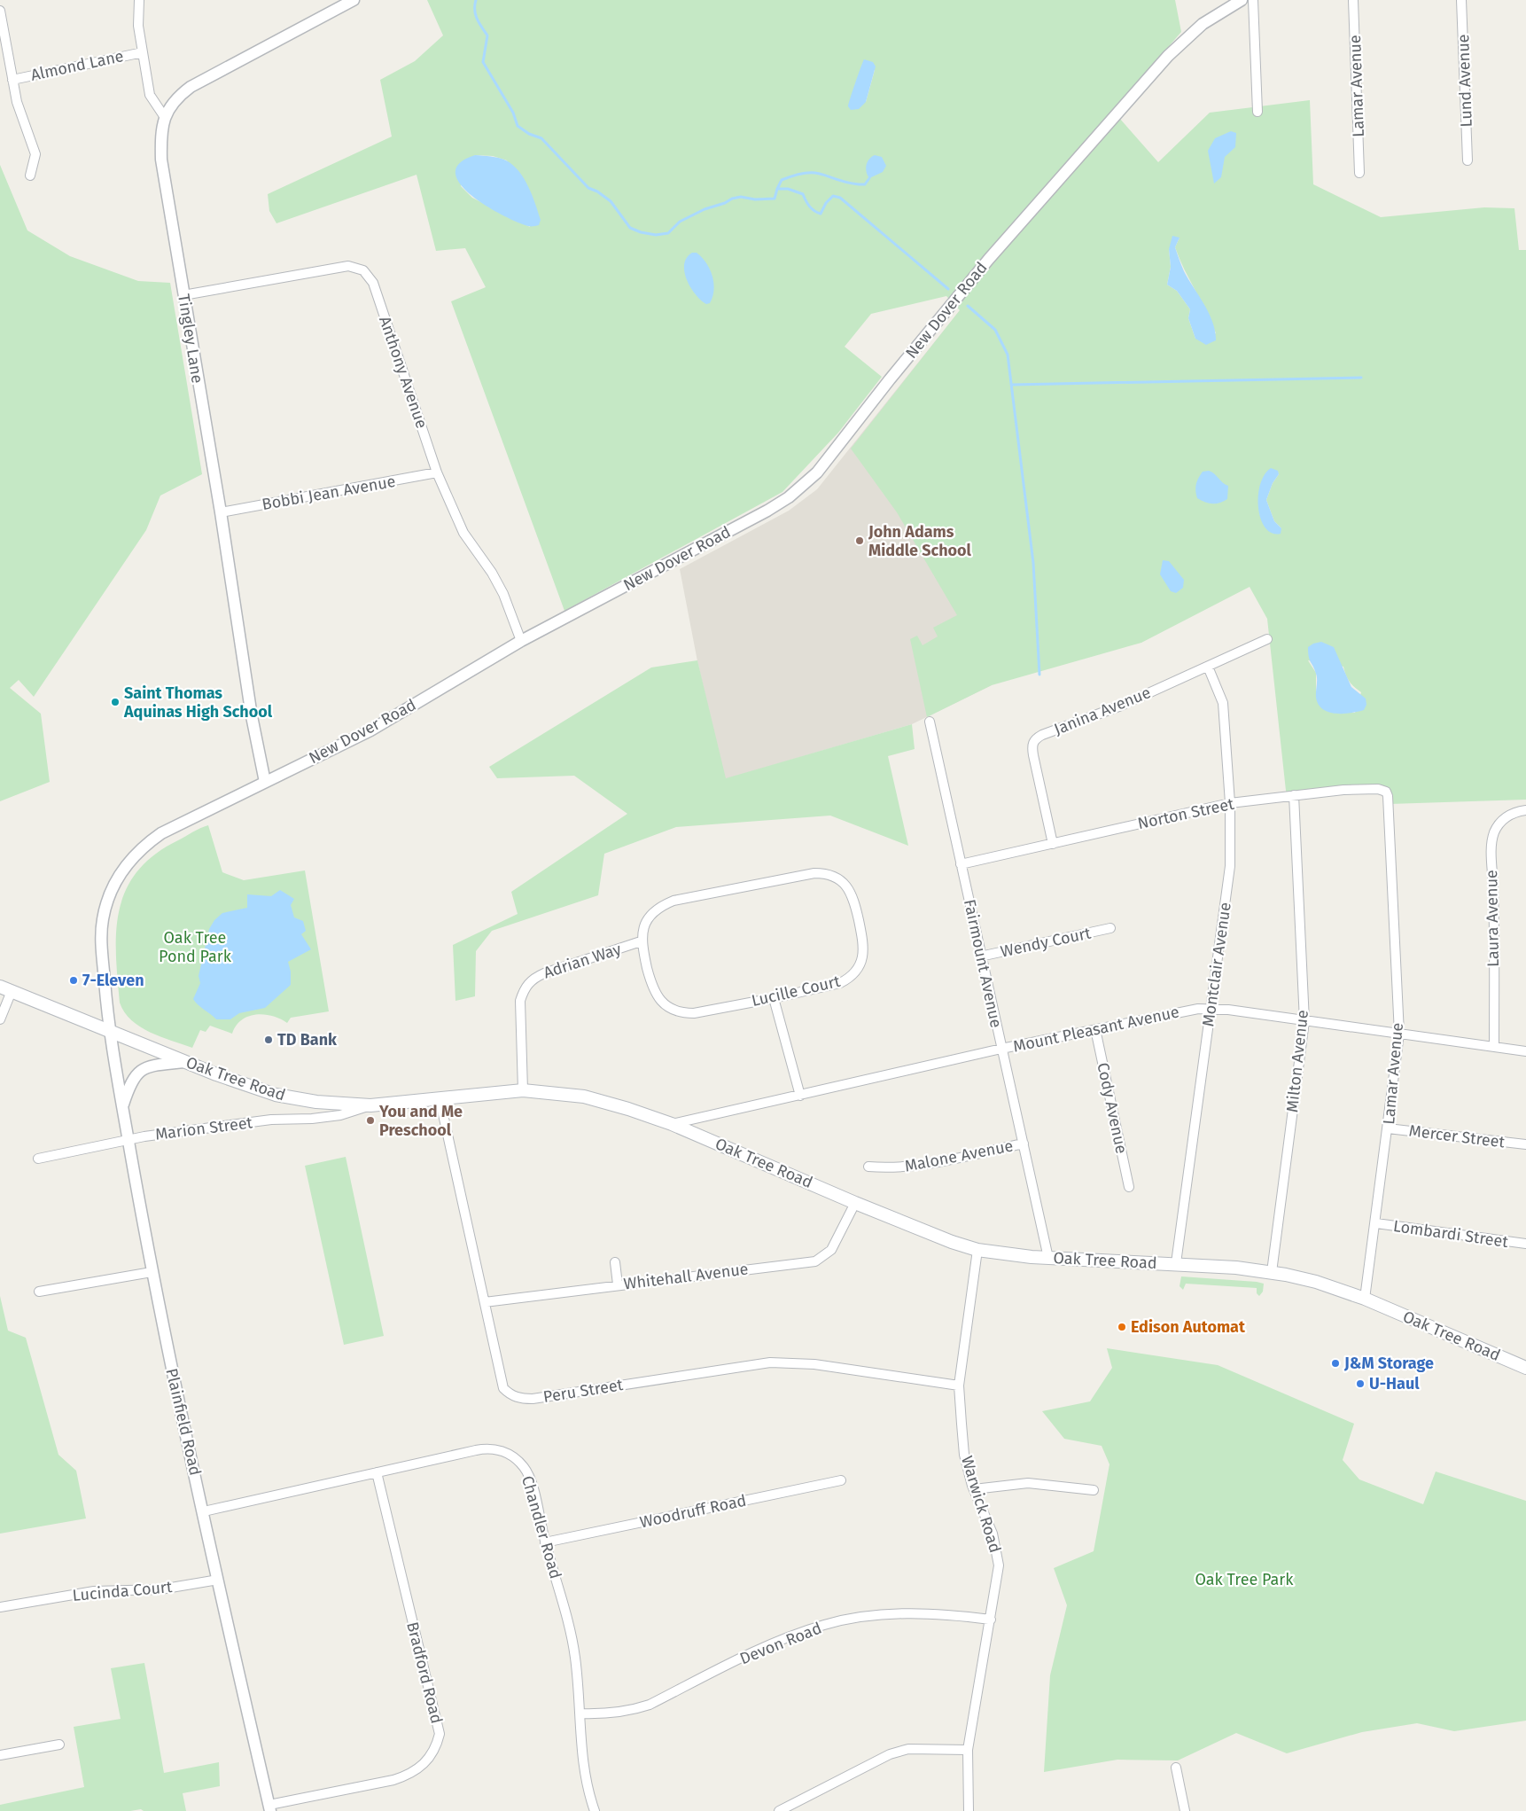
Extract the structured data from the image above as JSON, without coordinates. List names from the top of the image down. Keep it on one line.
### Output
{"streets":{"main road":["Oak Tree Road"],"street":["Almond Lane","Lund Avenue","Lamar Avenue","New Dover Road","Tingley Lane","Anthony Avenue","Bobbi Jean Avenue","Janina Avenue","Norton Street","Laura Avenue","Wendy Court","Adrian Way","Fairmount Avenue","Montclair Avenue","Lucille Court","Mount Pleasant Avenue","Milton Avenue","Cody Avenue","Marion Street","Mercer Street","Malone Avenue","Lombardi Street","Whitehall Avenue","Peru Street","Plainfield Road","Warwick Road","Woodruff Road","Chandler Road","Lucinda Court","Devon Road","Bradford Road"]},"crossings":[["Lamar Avenue","Norton Street"],["Lamar Avenue","Mount Pleasant Avenue"],["Lamar Avenue","Oak Tree Road"],["Lamar Avenue","Mercer Street"],["Lamar Avenue","Lombardi Street"],["New Dover Road","Tingley Lane"],["New Dover Road","Anthony Avenue"],["New Dover Road","Oak Tree Road"],["New Dover Road","Plainfield Road"],["Tingley Lane","Anthony Avenue"],["Tingley Lane","Bobbi Jean Avenue"],["Anthony Avenue","Bobbi Jean Avenue"],["Janina Avenue","Norton Street"],["Janina Avenue","Montclair Avenue"],["Norton Street","Fairmount Avenue"],["Norton Street","Montclair Avenue"],["Norton Street","Milton Avenue"],["Laura Avenue","Mount Pleasant Avenue"],["Wendy Court","Fairmount Avenue"],["Adrian Way","Lucille Court"],["Adrian Way","Oak Tree Road"],["Fairmount Avenue","Mount Pleasant Avenue"],["Fairmount Avenue","Oak Tree Road"],["Fairmount Avenue","Malone Avenue"],["Montclair Avenue","Mount Pleasant Avenue"],["Montclair Avenue","Oak Tree Road"],["Mount Pleasant Avenue","Milton Avenue"],["Mount Pleasant Avenue","Oak Tree Road"],["Mount Pleasant Avenue","Cody Avenue"],["Milton Avenue","Oak Tree Road"],["Oak Tree Road","Marion Street"],["Oak Tree Road","Whitehall Avenue"],["Oak Tree Road","Peru Street"],["Oak Tree Road","Plainfield Road"],["Oak Tree Road","Warwick Road"],["Marion Street","Plainfield Road"],["Whitehall Avenue","Peru Street"],["Peru Street","Warwick Road"],["Plainfield Road","Chandler Road"],["Plainfield Road","Lucinda Court"],["Plainfield Road","Bradford Road"],["Warwick Road","Devon Road"],["Woodruff Road","Chandler Road"],["Chandler Road","Devon Road"],["Chandler Road","Bradford Road"]],"parks":["Oak Tree Pond Park","Oak Tree Park"],"places":["John Adams Middle School","Saint Thomas Aquinas High School","7-Eleven","TD Bank","You and Me Preschool","Edison Automat","J&M Storage","U-Haul"]}
